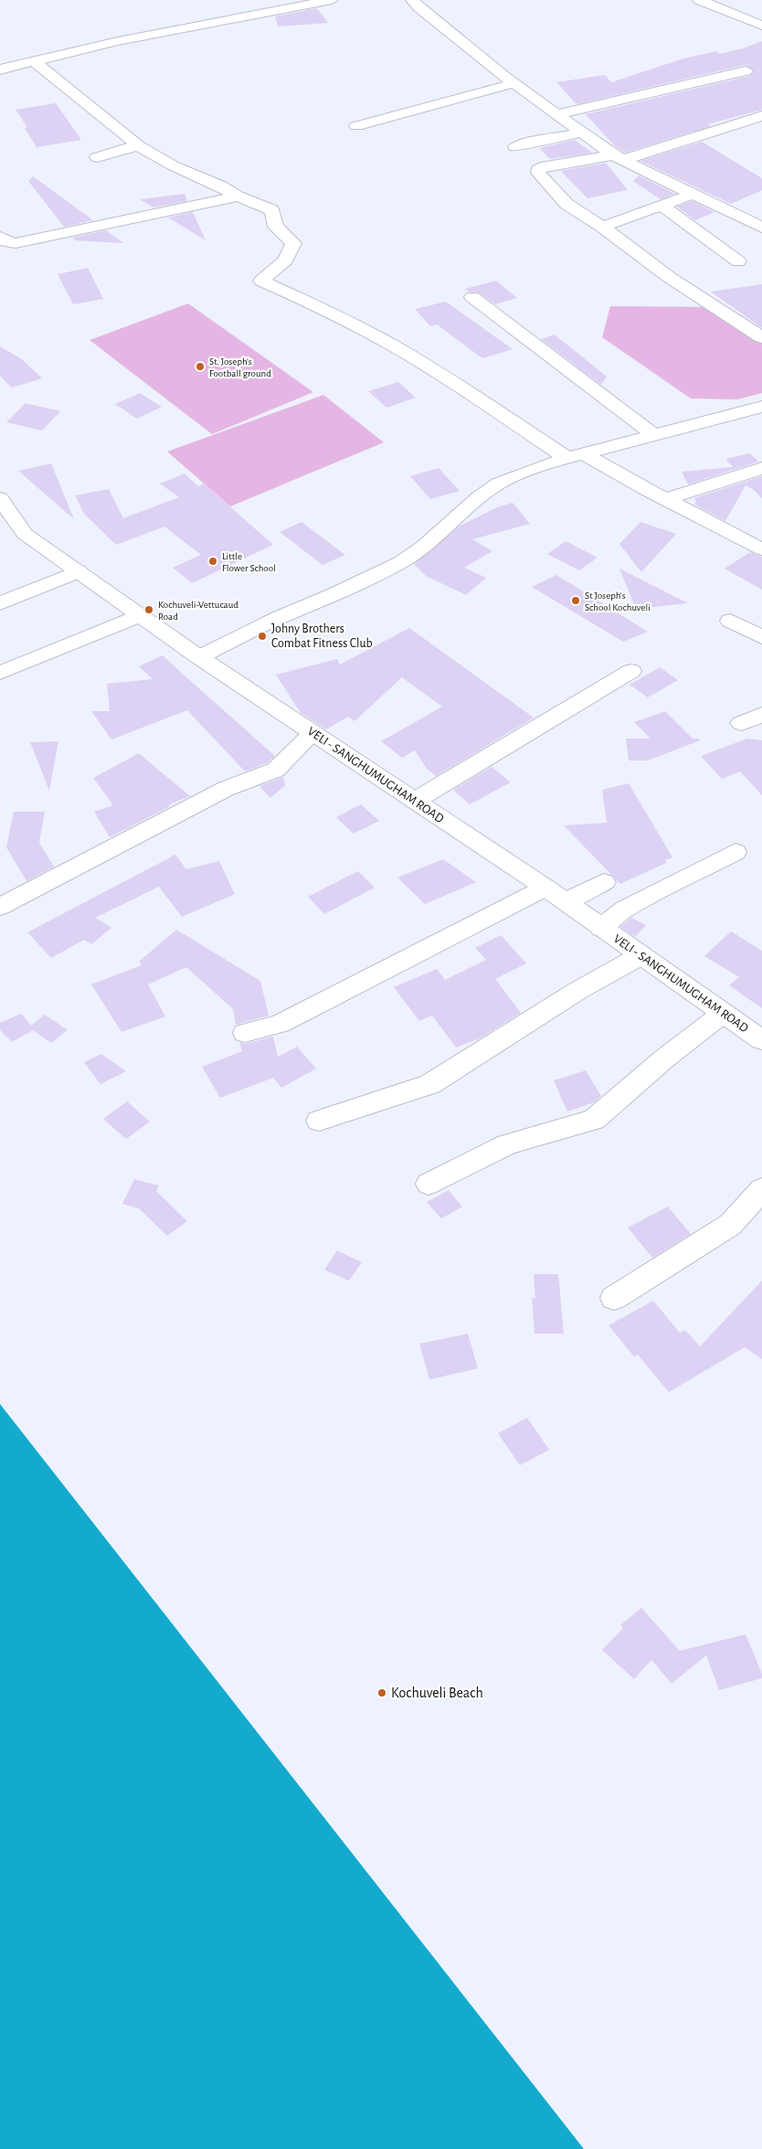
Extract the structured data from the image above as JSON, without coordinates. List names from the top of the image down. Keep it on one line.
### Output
{"streets":{"street":["VELI - SANGHUMUGHAM ROAD"]},"places":["St. Joseph's Football ground","Little Flower School","St Joseph's School Kochuveli","Kochuveli-Vettucaud Road","Johny Brothers Combat Fitness Club","Kochuveli Beach"]}
